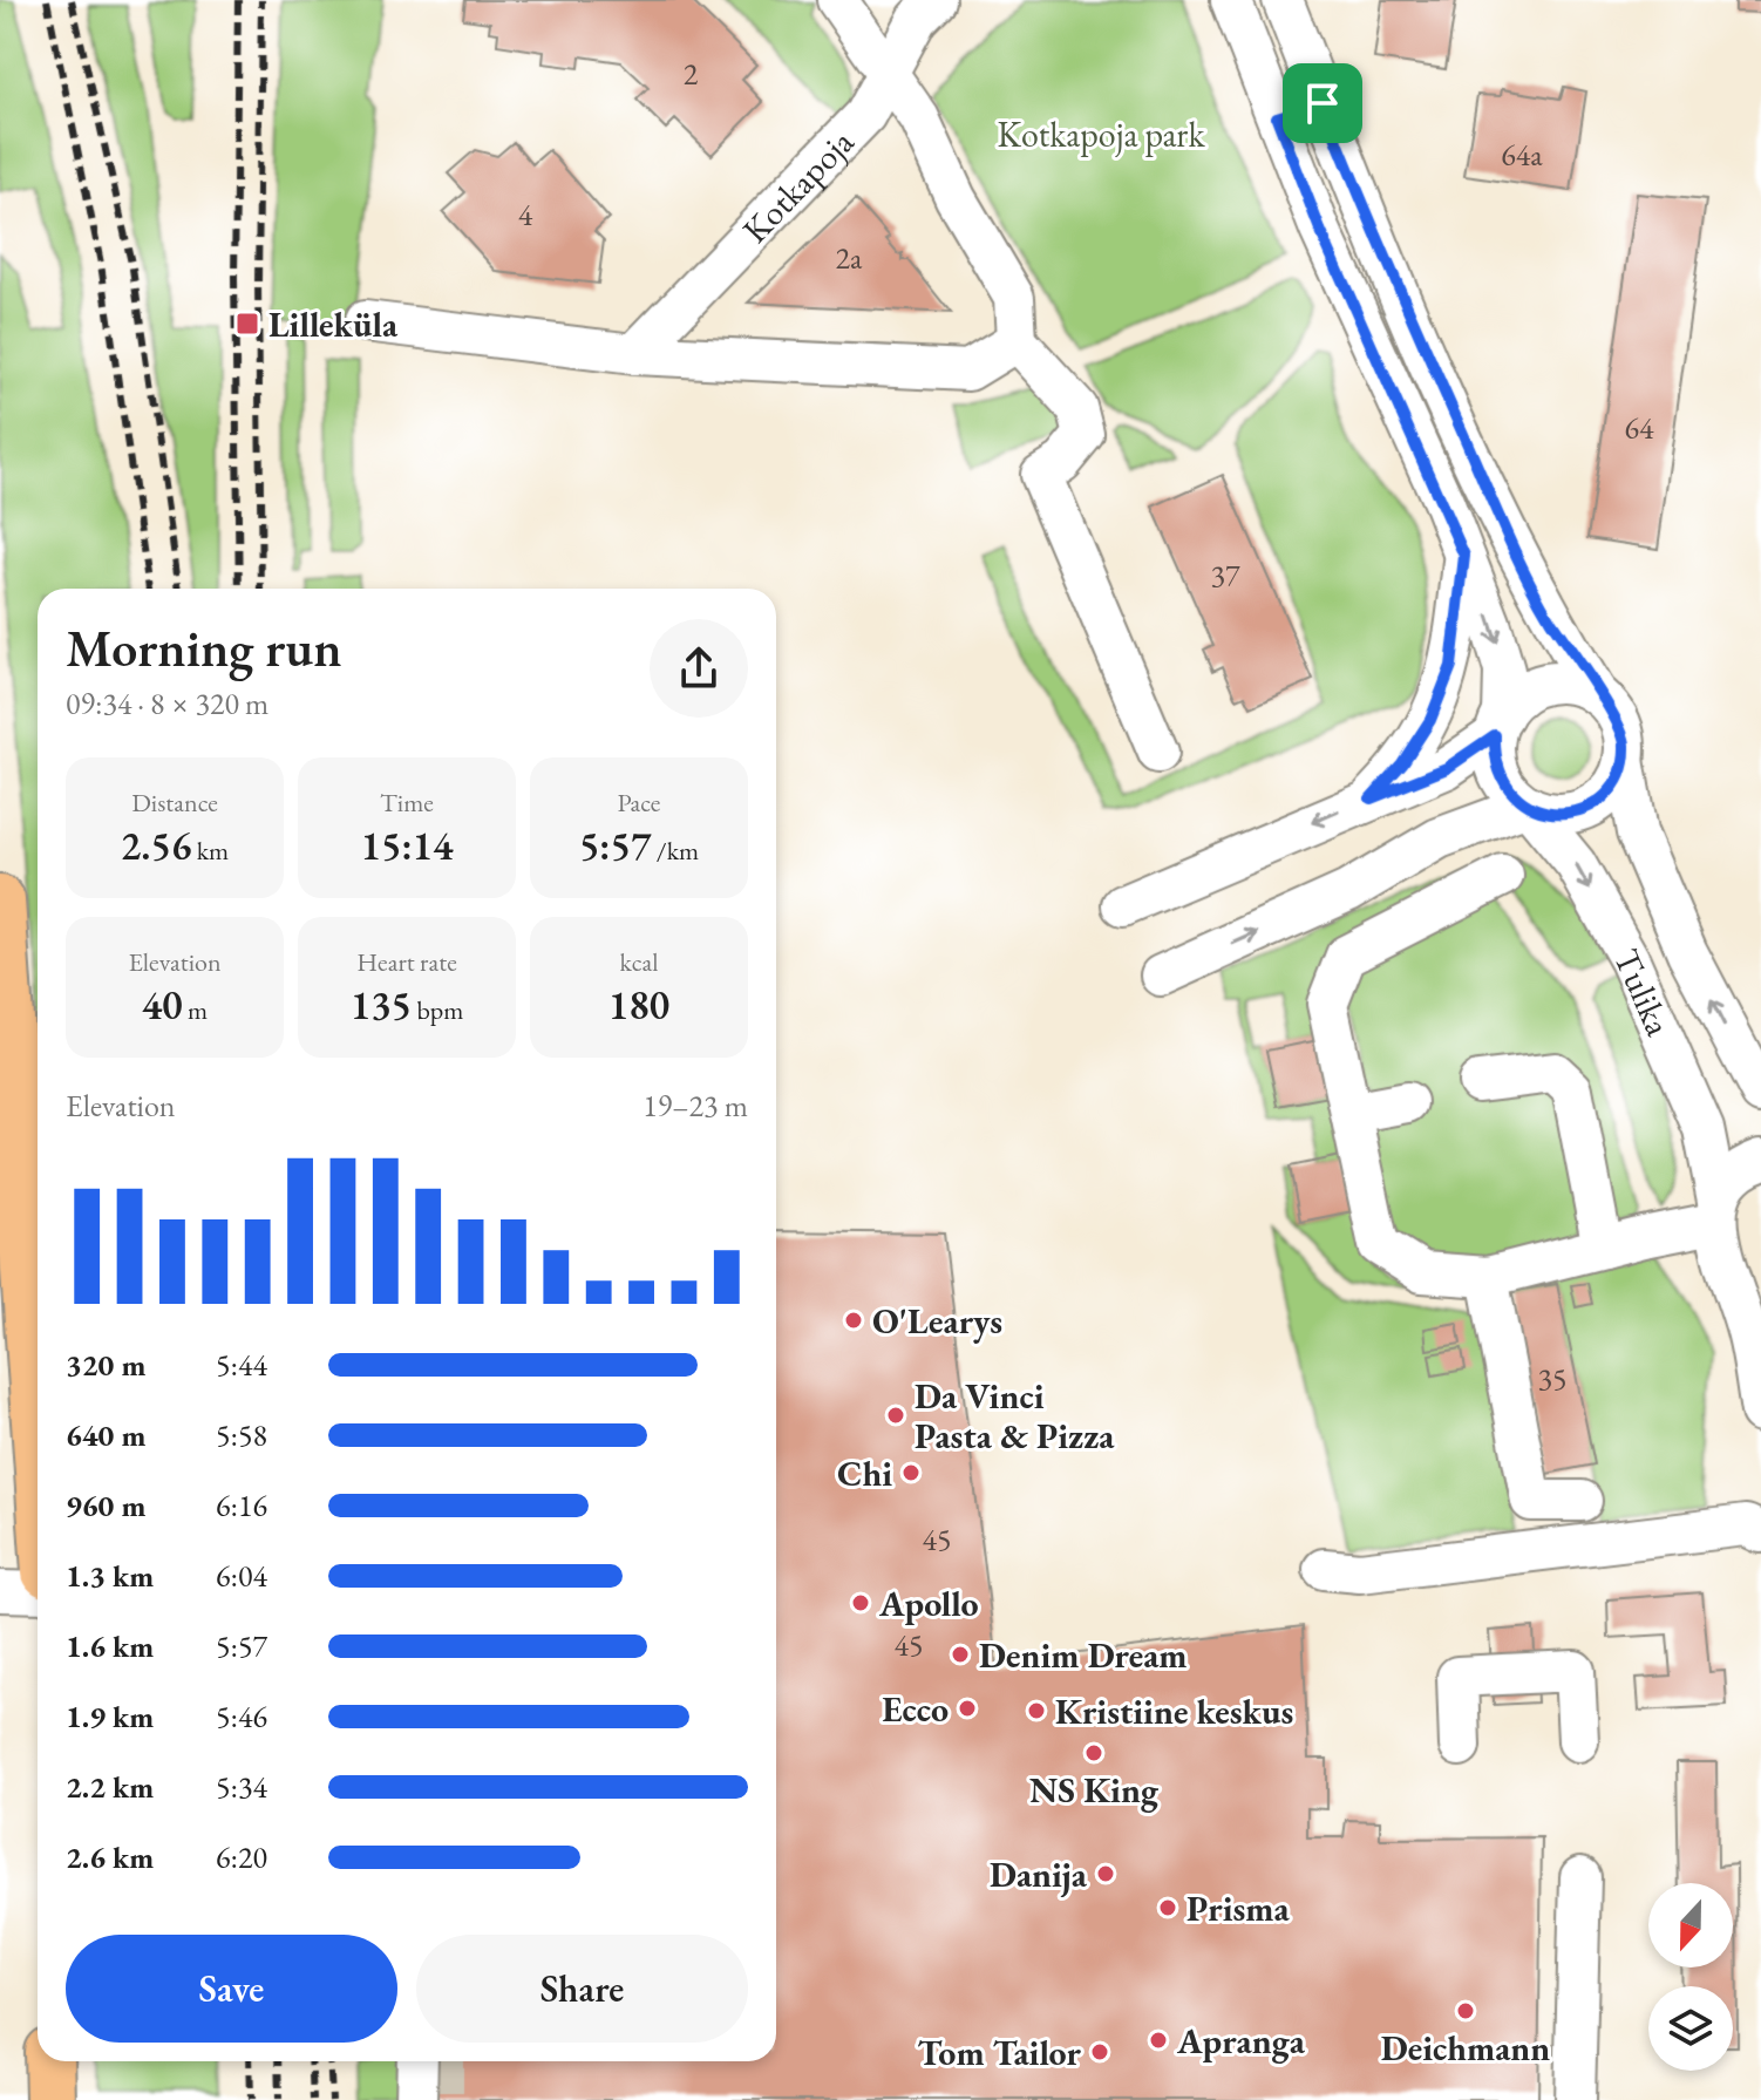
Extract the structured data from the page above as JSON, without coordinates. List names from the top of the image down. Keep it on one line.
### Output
{"streets":{"street":["Kotkapoja","Tulika"]},"parks":["Kotkapoja park"],"places":{"transit":["Lilleküla"],"other":["O'Learys","Da Vinci Pasta & Pizza","Chi","Apollo","Denim Dream","Ecco","Kristiine keskus","NS King","Danija","Prisma","Deichmann","Apranga","Tom Tailor"]},"house_numbers":["2","64a","4","2a","64","37","35","45","45"],"north":"bottom","page":{"heading":["Morning run","09:34 · 8 × 320 m"],"stats":[["Distance","2.56 km"],["Time","15:14"],["Pace","5:57 /km"],["Elevation","40 m"],["Heart rate","135 bpm"],["kcal","180"]],"chart":["Elevation","19–23 m"],"list":[{"name":"320 m","note":"5:44"},{"name":"640 m","note":"5:58"},{"name":"960 m","note":"6:16"},{"name":"1.3 km","note":"6:04"},{"name":"1.6 km","note":"5:57"},{"name":"1.9 km","note":"5:46"},{"name":"2.2 km","note":"5:34"},{"name":"2.6 km","note":"6:20"}],"buttons":["Save","Share"]}}
